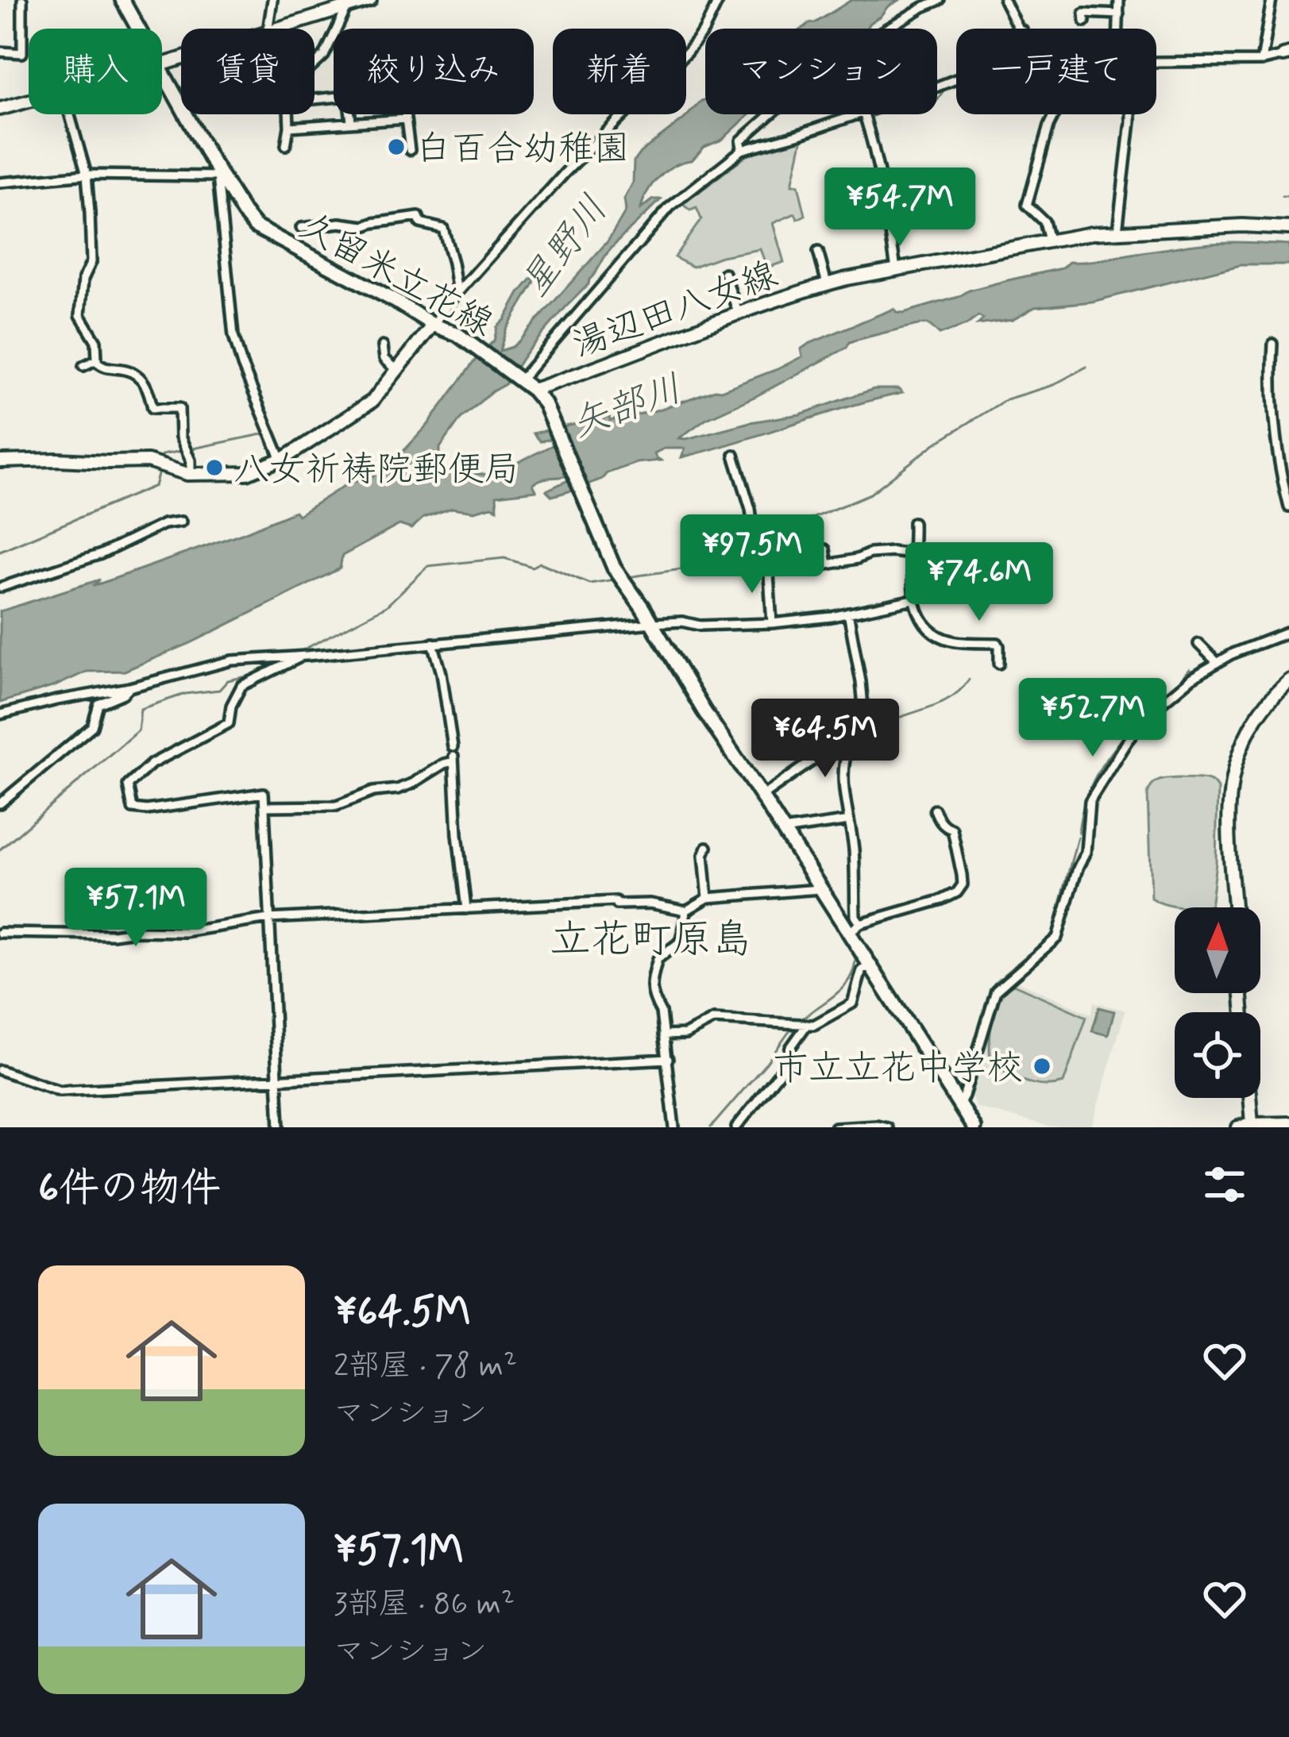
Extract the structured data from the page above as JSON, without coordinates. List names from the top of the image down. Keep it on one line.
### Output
{"streets":{"main road":["久留米立花線"],"street":["湯辺田八女線"]},"crossings":[["久留米立花線","湯辺田八女線"]],"districts":["立花町原島"],"water":["星野川","矢部川"],"places":["白百合幼稚園","八女祈祷院郵便局","市立立花中学校"],"north":"top","page":{"chip":["購入","賃貸","絞り込み","新着","マンション","一戸建て"],"price":["¥54.7M","¥97.5M","¥74.6M","¥52.7M","¥64.5M","¥57.1M"],"heading":"6件の物件","list":[{"name":"¥64.5M","note":"2部屋 · 78 m² · マンション"},{"name":"¥57.1M","note":"3部屋 · 86 m² · マンション"}]}}
